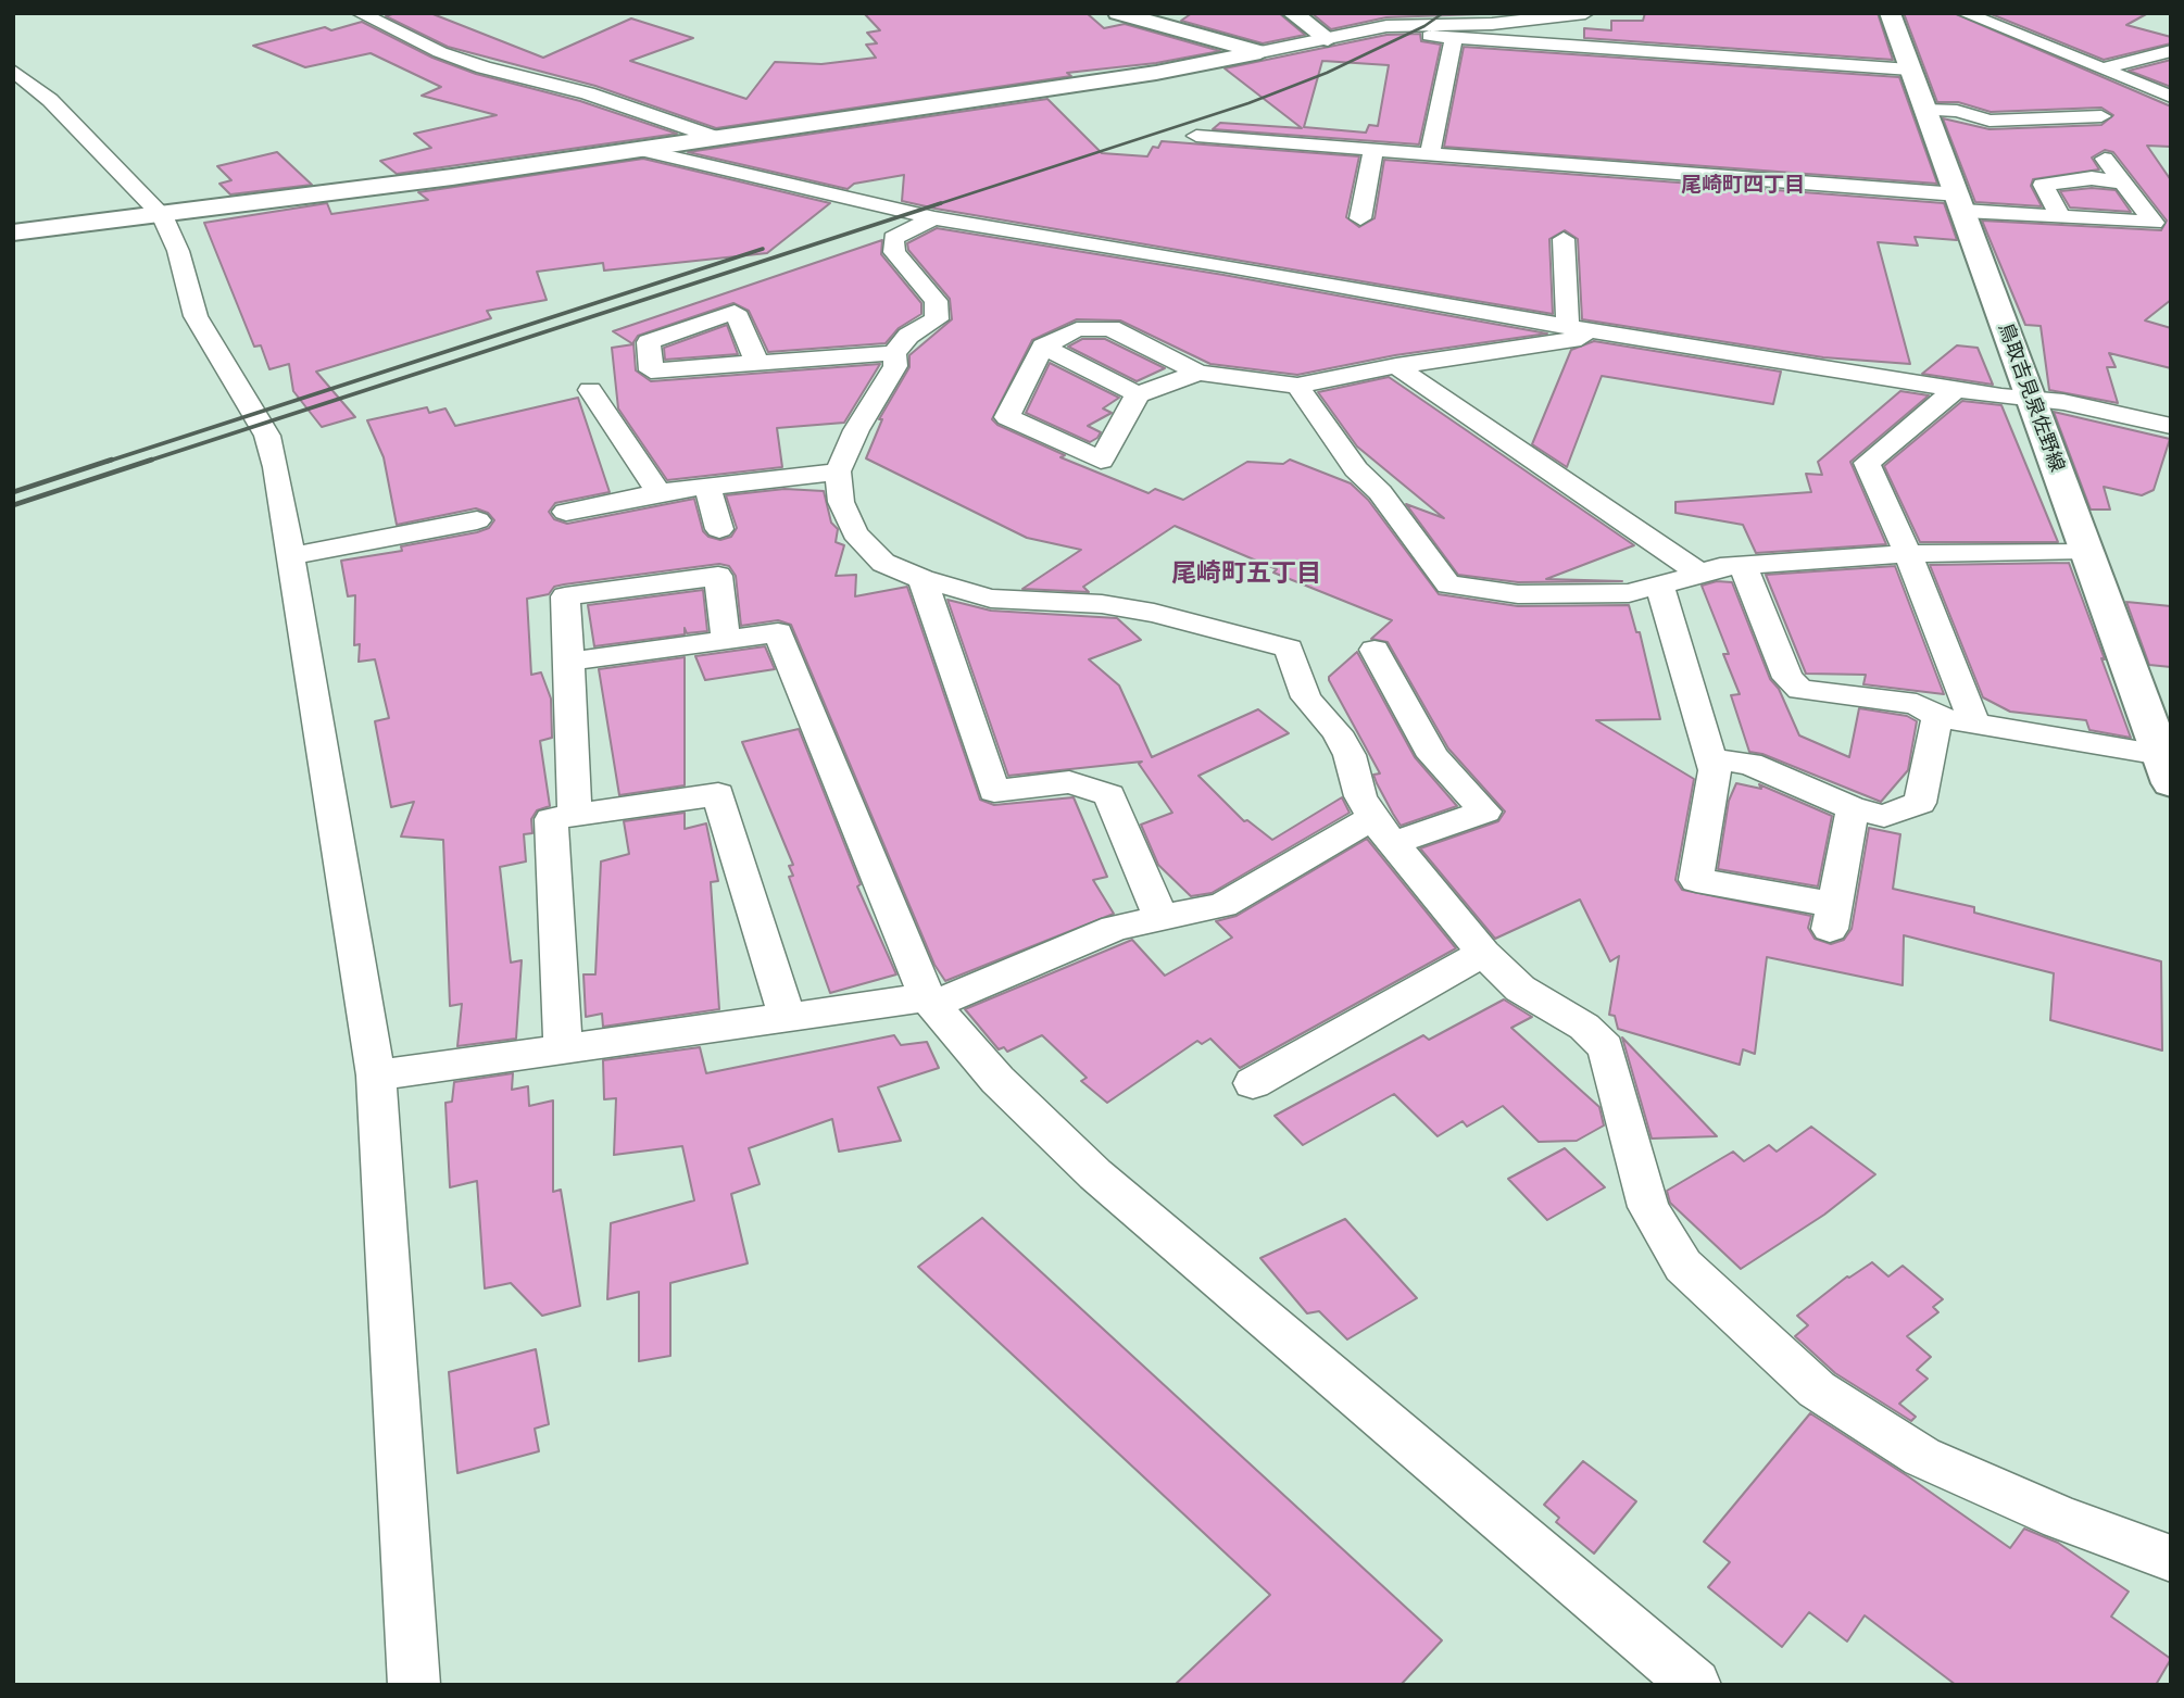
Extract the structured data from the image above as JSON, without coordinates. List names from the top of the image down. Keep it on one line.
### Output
{"streets":{"street":["鳥取吉見泉佐野線"]},"districts":["尾崎町四丁目","尾崎町五丁目"]}
